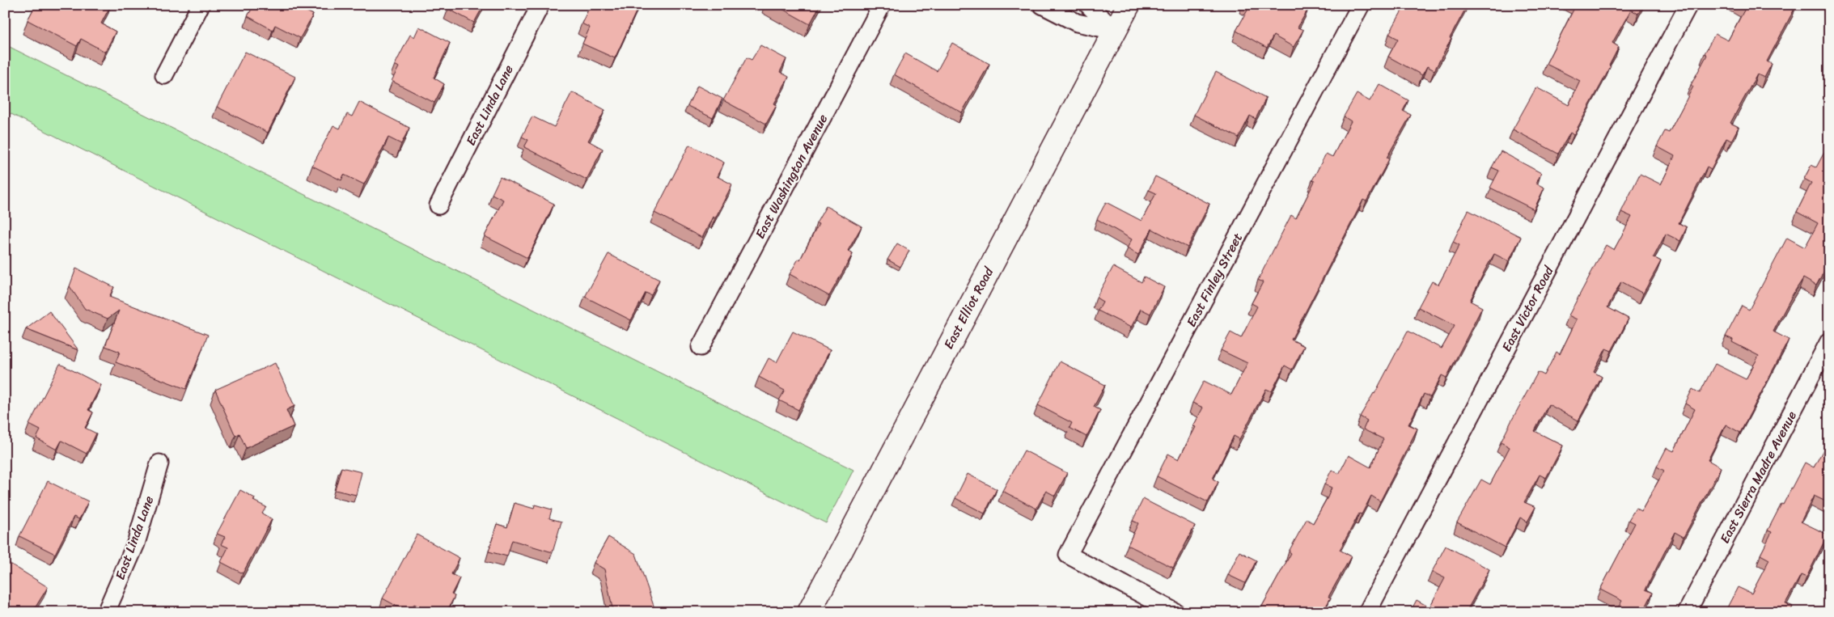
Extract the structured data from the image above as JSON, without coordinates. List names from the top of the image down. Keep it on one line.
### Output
{"streets":{"main road":["East Elliot Road"],"street":["East Linda Lane","East Washington Avenue","East Finley Street","East Victor Road","East Sierra Madre Avenue"]}}
